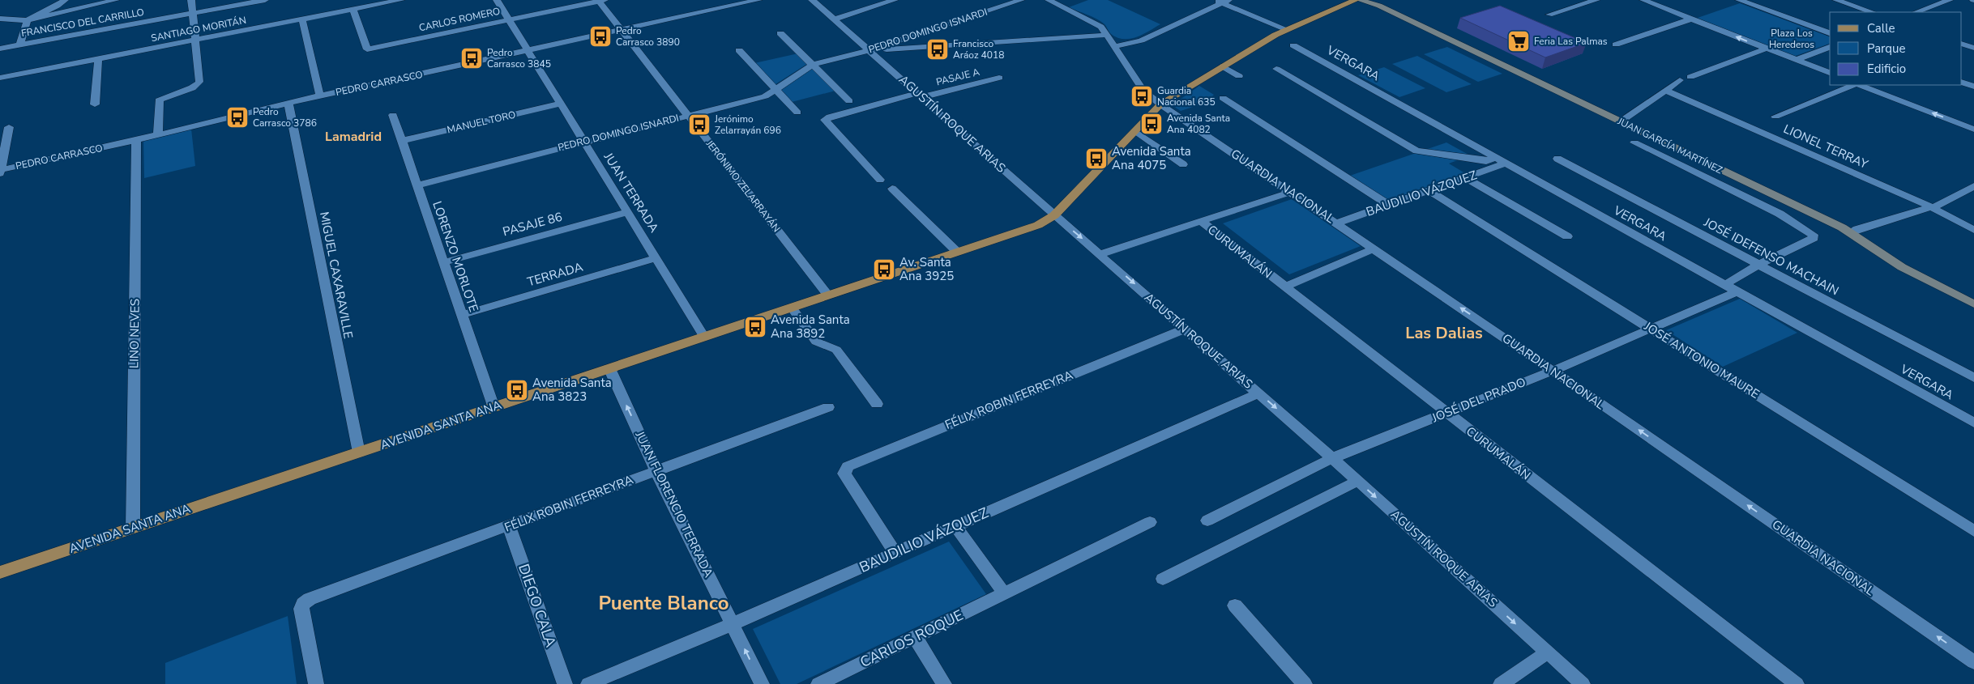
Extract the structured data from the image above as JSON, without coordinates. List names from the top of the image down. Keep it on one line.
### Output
{"streets":{"main road":["JUAN GARCÍA MARTÍNEZ","AVENIDA SANTA ANA"],"street":["CARLOS ROMERO","FRANCISCO DEL CARRILLO","SANTIAGO MORITÁN","PEDRO DOMINGO ISNARDI","VERGARA","PASAJE A","PEDRO CARRASCO","MANUEL TORO","AGUSTÍN ROQUE ARIAS","LIONEL TERRAY","JERÓNIMO ZELARRAYÁN","GUARDIA NACIONAL","JUAN TERRADA","BAUDILIO VÁZQUEZ","PASAJE 86","CURUMALÁN","LORENZO MORLOTE","JOSÉ IDEFENSO MACHAIN","TERRADA","MIGUEL CAXARAVILLE","LINO NEVES","JOSÉ ANTONIO MAURE","FÉLIX ROBIN FERREYRA","JOSÉ DEL PRADO","JUAN FLORENCIO TERRADA","DIEGO CALA","CARLOS ROQUE"]},"crossings":[["CARLOS ROMERO","SANTIAGO MORITÁN"],["CARLOS ROMERO","JERÓNIMO ZELARRAYÁN"],["CARLOS ROMERO","JUAN TERRADA"],["PEDRO DOMINGO ISNARDI","AGUSTÍN ROQUE ARIAS"],["PEDRO DOMINGO ISNARDI","JERÓNIMO ZELARRAYÁN"],["PEDRO DOMINGO ISNARDI","JUAN TERRADA"],["PEDRO DOMINGO ISNARDI","LORENZO MORLOTE"],["VERGARA","BAUDILIO VÁZQUEZ"],["VERGARA","JOSÉ DEL PRADO"],["PASAJE A","AGUSTÍN ROQUE ARIAS"],["PEDRO CARRASCO","JERÓNIMO ZELARRAYÁN"],["PEDRO CARRASCO","JUAN TERRADA"],["PEDRO CARRASCO","MIGUEL CAXARAVILLE"],["PEDRO CARRASCO","LINO NEVES"],["MANUEL TORO","JUAN TERRADA"],["MANUEL TORO","LORENZO MORLOTE"],["AGUSTÍN ROQUE ARIAS","BAUDILIO VÁZQUEZ"],["AGUSTÍN ROQUE ARIAS","FÉLIX ROBIN FERREYRA"],["AGUSTÍN ROQUE ARIAS","JOSÉ DEL PRADO"],["AGUSTÍN ROQUE ARIAS","AVENIDA SANTA ANA"],["JERÓNIMO ZELARRAYÁN","AVENIDA SANTA ANA"],["GUARDIA NACIONAL","BAUDILIO VÁZQUEZ"],["GUARDIA NACIONAL","JOSÉ DEL PRADO"],["GUARDIA NACIONAL","AVENIDA SANTA ANA"],["JUAN TERRADA","PASAJE 86"],["JUAN TERRADA","TERRADA"],["JUAN TERRADA","AVENIDA SANTA ANA"],["BAUDILIO VÁZQUEZ","JOSÉ ANTONIO MAURE"],["BAUDILIO VÁZQUEZ","FÉLIX ROBIN FERREYRA"],["BAUDILIO VÁZQUEZ","JUAN FLORENCIO TERRADA"],["PASAJE 86","LORENZO MORLOTE"],["CURUMALÁN","JOSÉ DEL PRADO"],["LORENZO MORLOTE","TERRADA"],["LORENZO MORLOTE","AVENIDA SANTA ANA"],["MIGUEL CAXARAVILLE","AVENIDA SANTA ANA"],["LINO NEVES","AVENIDA SANTA ANA"],["JOSÉ ANTONIO MAURE","JOSÉ DEL PRADO"],["FÉLIX ROBIN FERREYRA","JUAN FLORENCIO TERRADA"],["FÉLIX ROBIN FERREYRA","DIEGO CALA"],["AVENIDA SANTA ANA","JUAN FLORENCIO TERRADA"]],"one_way":["AGUSTÍN ROQUE ARIAS","GUARDIA NACIONAL","JUAN FLORENCIO TERRADA"],"districts":["Lamadrid","Las Dalias","Puente Blanco"],"parks":["Plaza Los Herederos"],"places":{"bus stop":["Pedro Carrasco 3890","Francisco Aráoz 4018","Pedro Carrasco 3845","Guardia Nacional 635","Pedro Carrasco 3786","Avenida Santa Ana 4082","Jerónimo Zelarrayán 696","Avenida Santa Ana 4075","Av. Santa Ana 3925","Avenida Santa Ana 3892","Avenida Santa Ana 3823"],"supermarket":["Feria Las Palmas"]},"legend":["Calle","Parque","Edificio"]}
